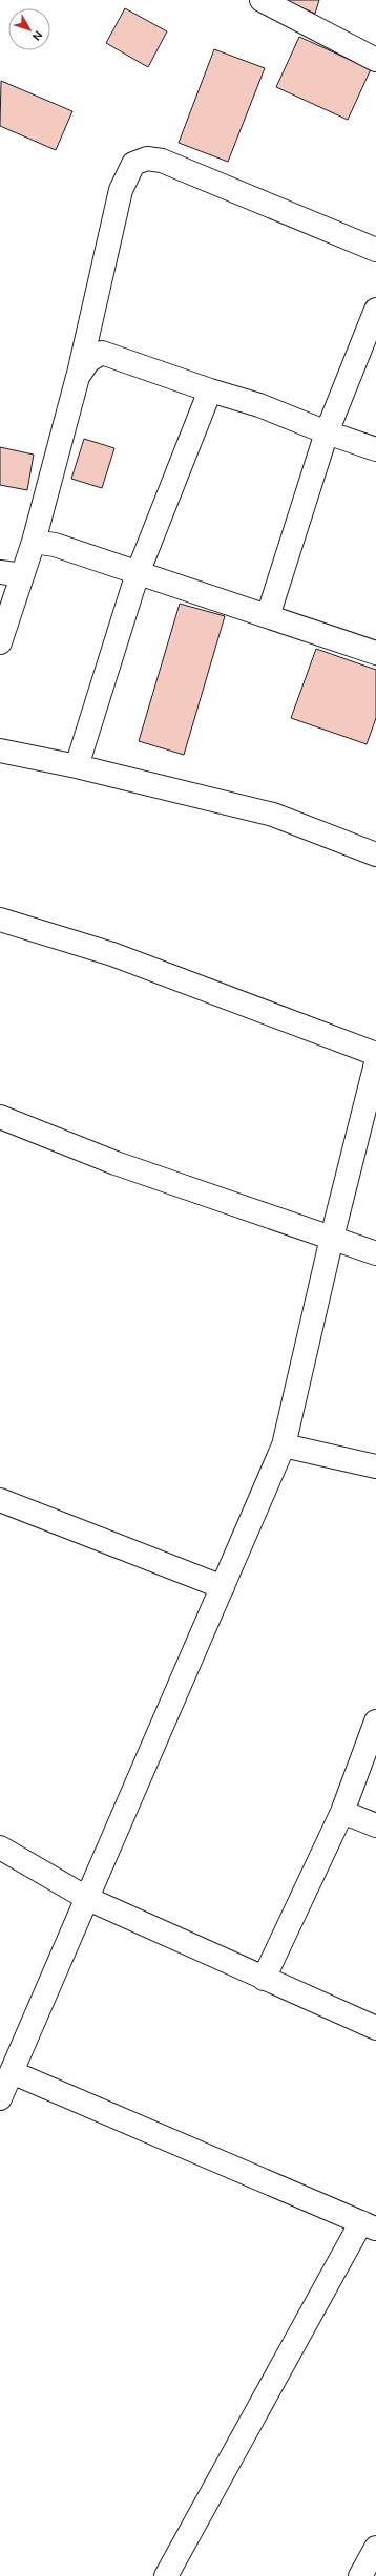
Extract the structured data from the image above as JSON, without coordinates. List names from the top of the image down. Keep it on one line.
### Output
{"north":"bottom right"}
